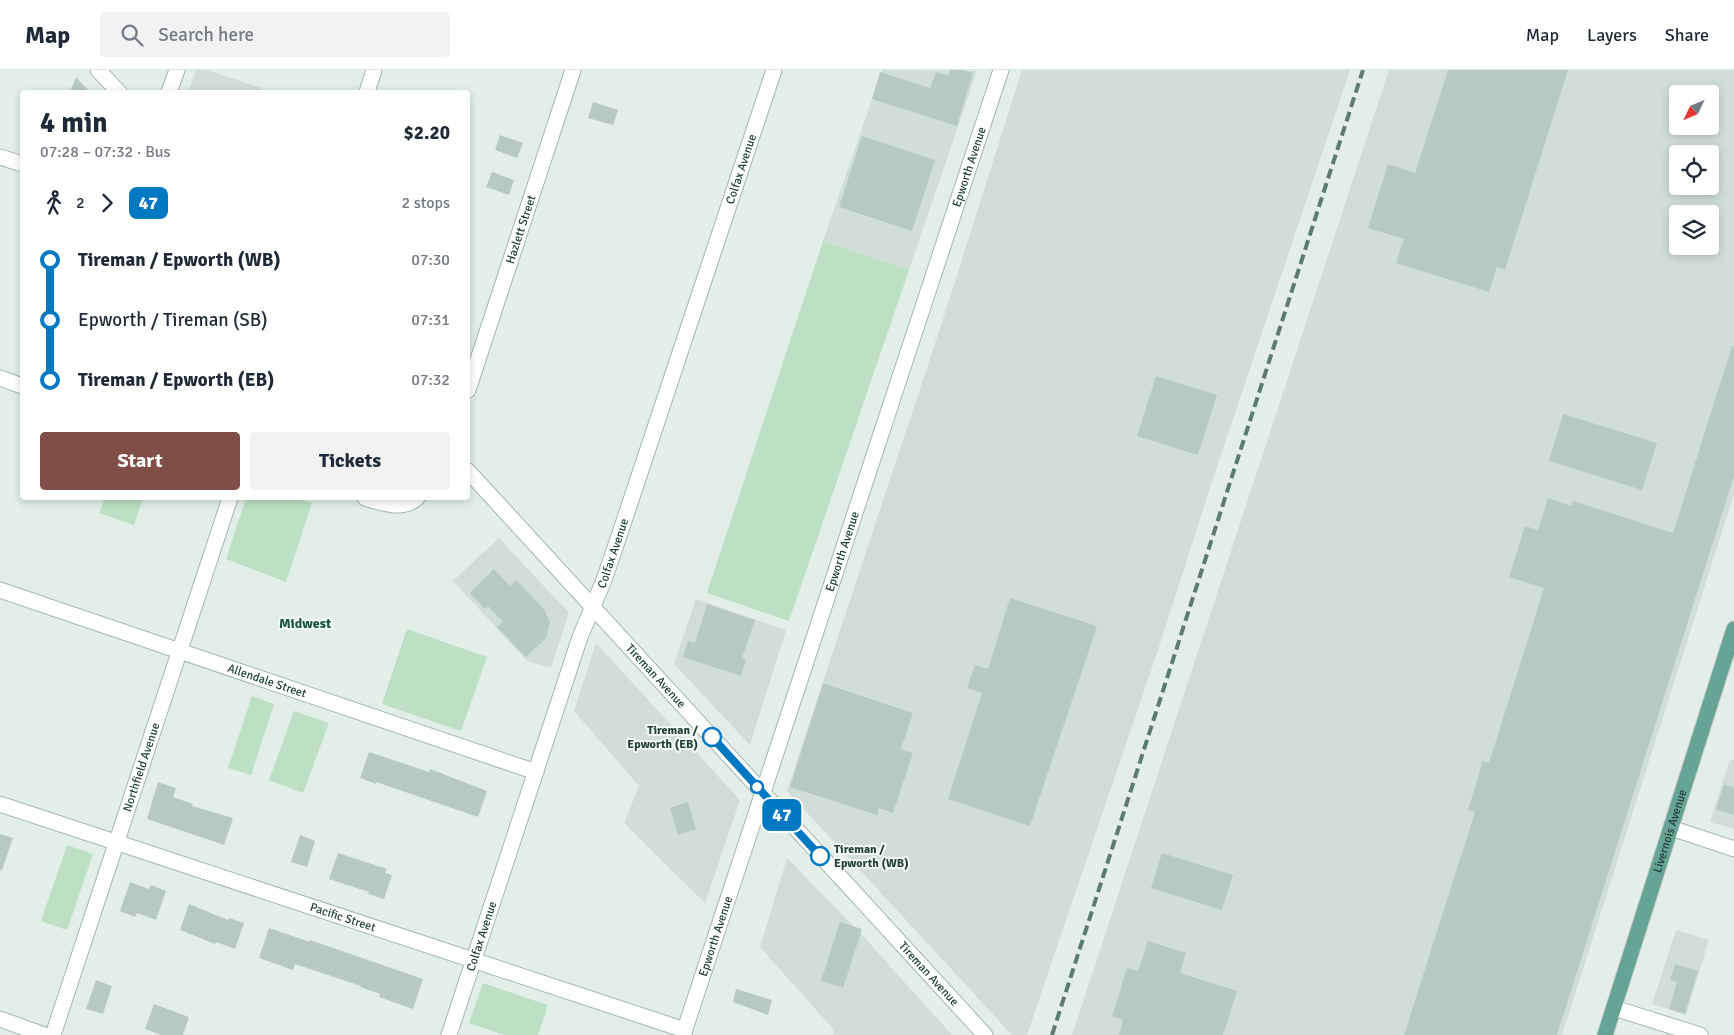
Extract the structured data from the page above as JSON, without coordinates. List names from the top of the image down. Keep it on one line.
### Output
{"streets":{"main road":["Livernois Avenue"],"street":["Epworth Avenue","Colfax Avenue","Hazlett Street","Tireman Avenue","Allendale Street","Northfield Avenue","Pacific Street"]},"crossings":[["Epworth Avenue","Tireman Avenue"],["Epworth Avenue","Pacific Street"],["Colfax Avenue","Tireman Avenue"],["Colfax Avenue","Allendale Street"],["Colfax Avenue","Pacific Street"],["Allendale Street","Northfield Avenue"],["Northfield Avenue","Pacific Street"]],"districts":["Midwest"],"places":["Tireman / Epworth (EB)","Tireman / Epworth (WB)"],"lines":["bus line 47"],"north":"bottom left","page":{"header":"Map","search":"Search here","nav":["Map","Layers","Share"],"on_map":"47","heading":["4 min","07:28 – 07:32 · Bus","$2.20"],"legs":["2","47","2 stops"],"list":[{"name":"Tireman / Epworth (WB)","value":"07:30"},{"name":"Epworth / Tireman (SB)","value":"07:31"},{"name":"Tireman / Epworth (EB)","value":"07:32"}],"buttons":["Start","Tickets"]}}
